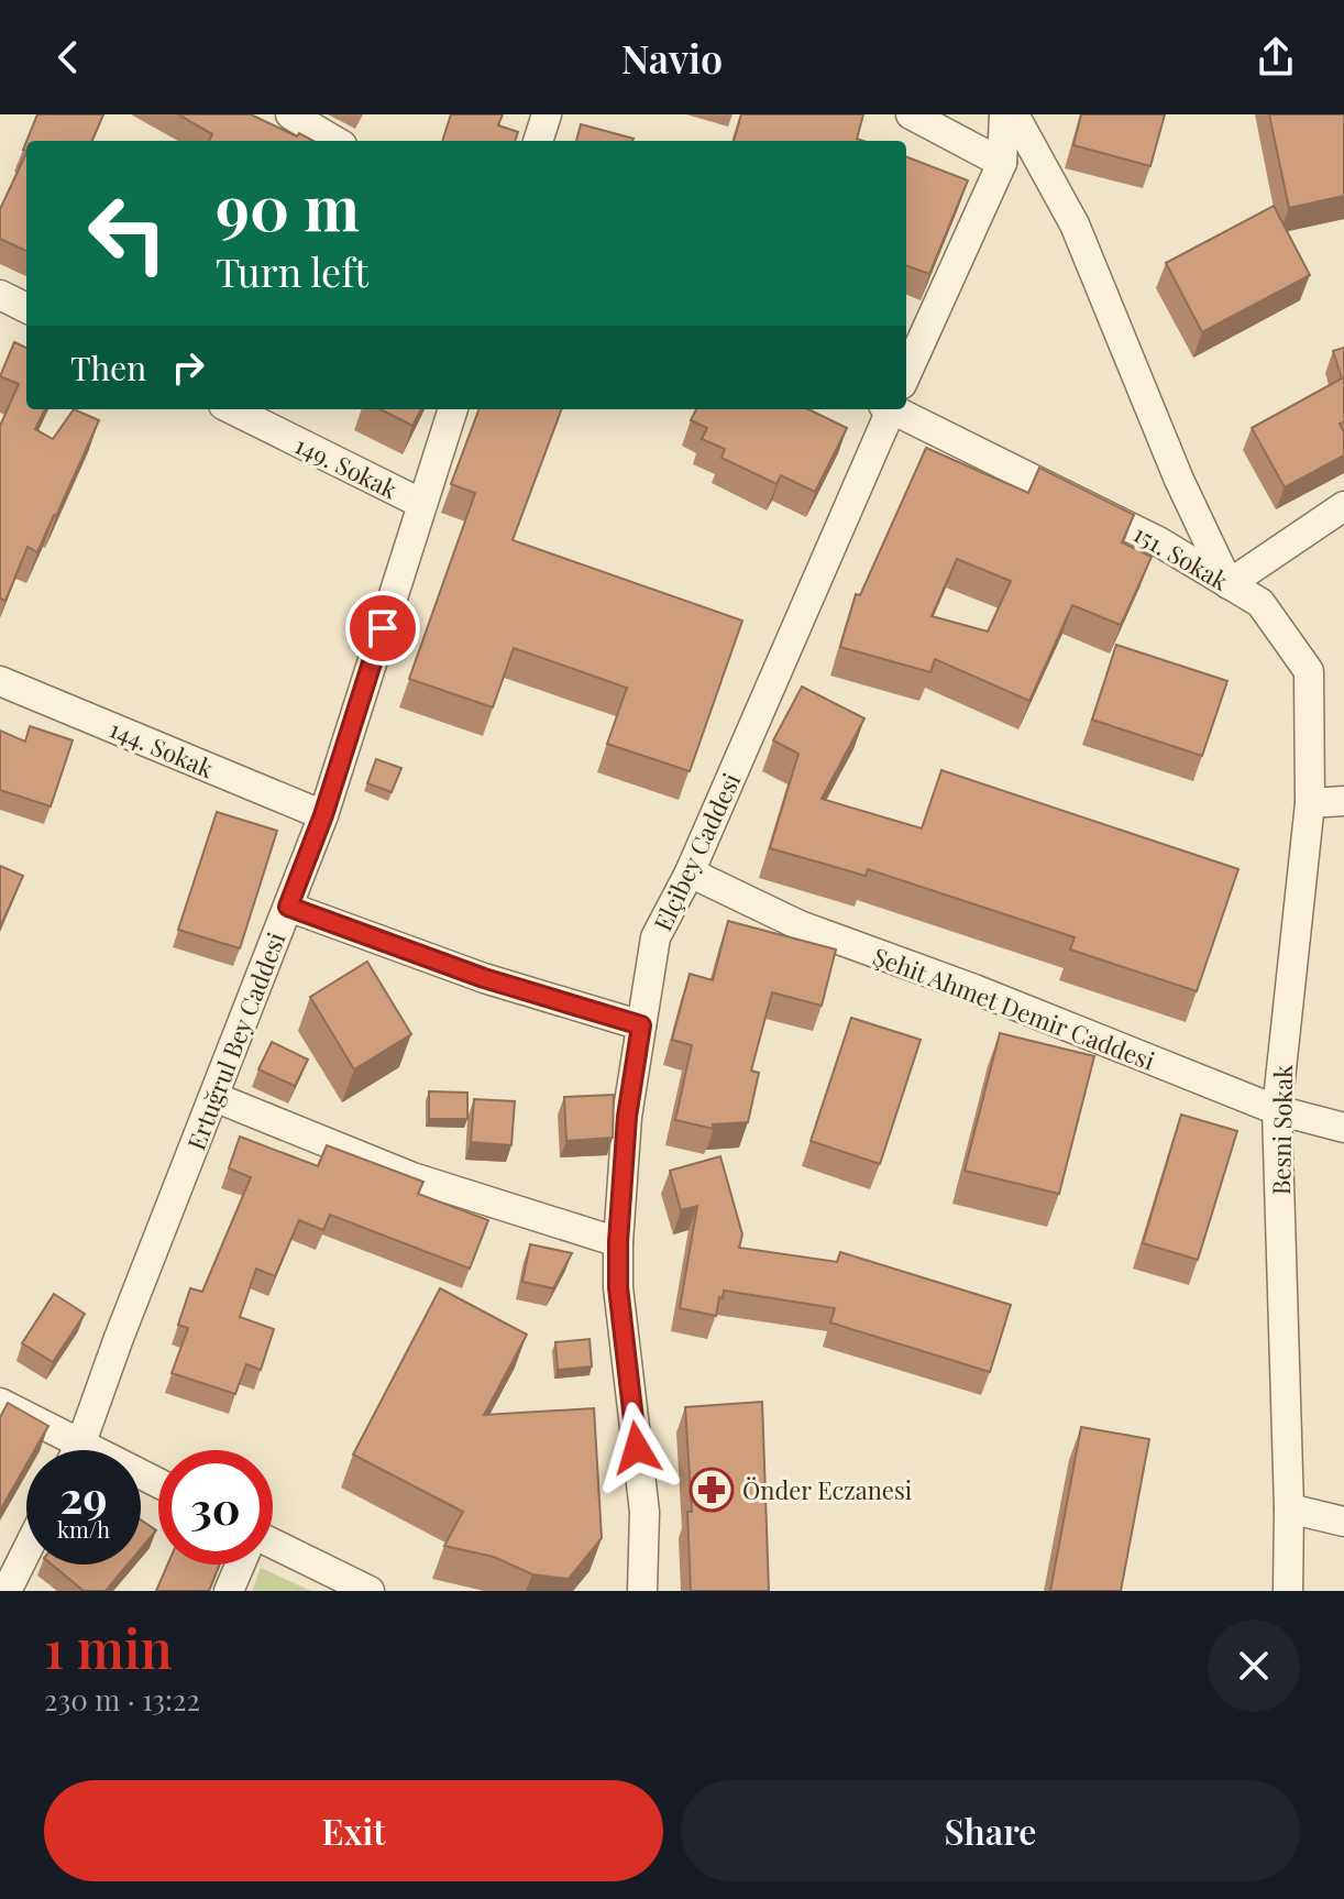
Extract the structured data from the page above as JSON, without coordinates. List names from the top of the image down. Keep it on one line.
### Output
{"streets":{"street":["149. Sokak","151. Sokak","144. Sokak","Elçibey Caddesi","Şehit Ahmet Demir Caddesi","Ertuğrul Bey Caddesi","Besni Sokak"]},"crossings":[["149. Sokak","Ertuğrul Bey Caddesi"],["151. Sokak","Besni Sokak"],["144. Sokak","Ertuğrul Bey Caddesi"],["Elçibey Caddesi","Şehit Ahmet Demir Caddesi"],["Şehit Ahmet Demir Caddesi","Besni Sokak"]],"places":{"pharmacy":["Önder Eczanesi"]},"page":{"header":"Navio","turn":["90 m","Turn left"],"then":"Then","speed":"29 km/h","limit":"30","heading":["1 min","230 m · 13:22"],"buttons":["Exit","Share"]}}
